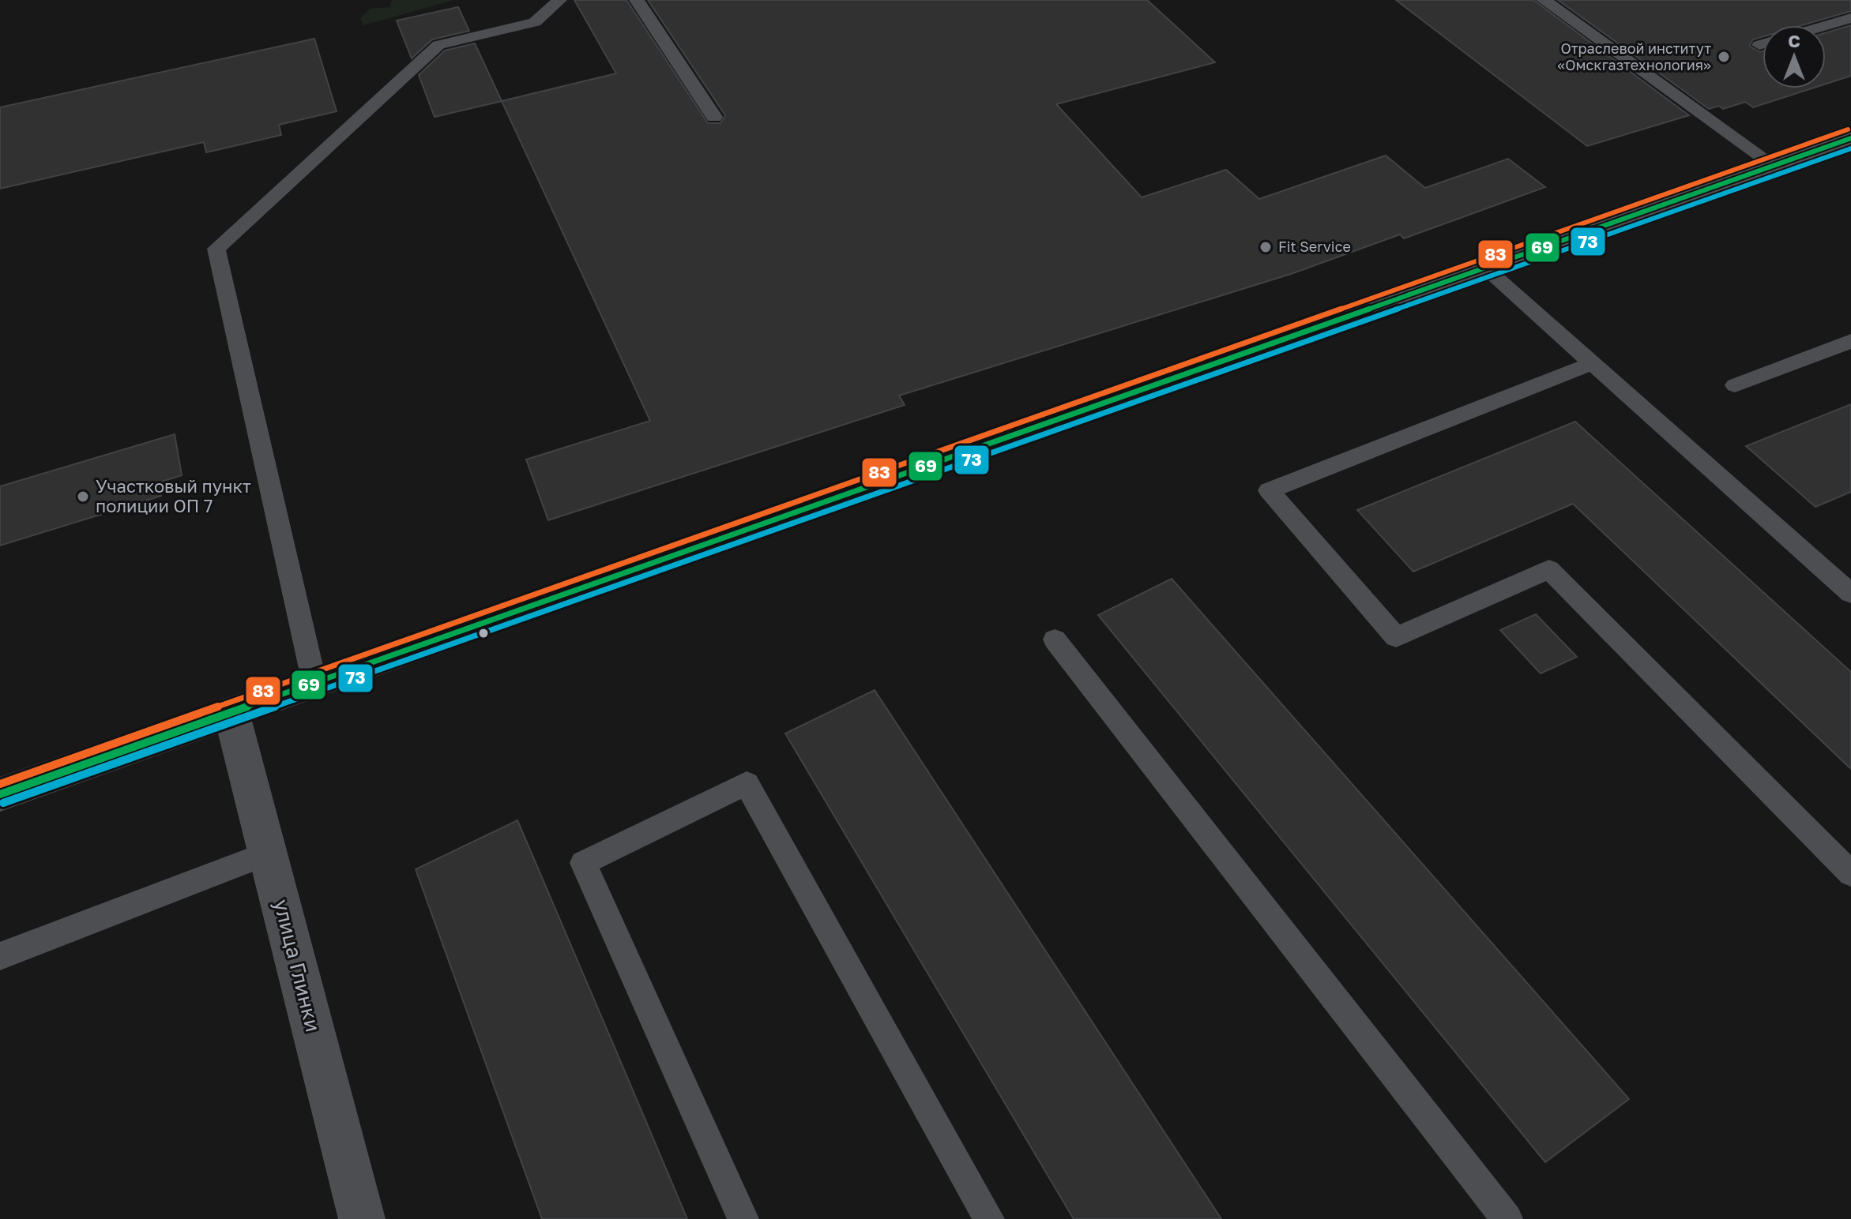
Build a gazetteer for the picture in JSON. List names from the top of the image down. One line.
{"streets":{"street":["улица Глинки"]},"places":["Отраслевой институт «Омскгазтехнология»","Fit Service","Участковый пункт полиции ОП 7"],"lines":["transit line 83","transit line 69","transit line 73"],"north":"top"}
